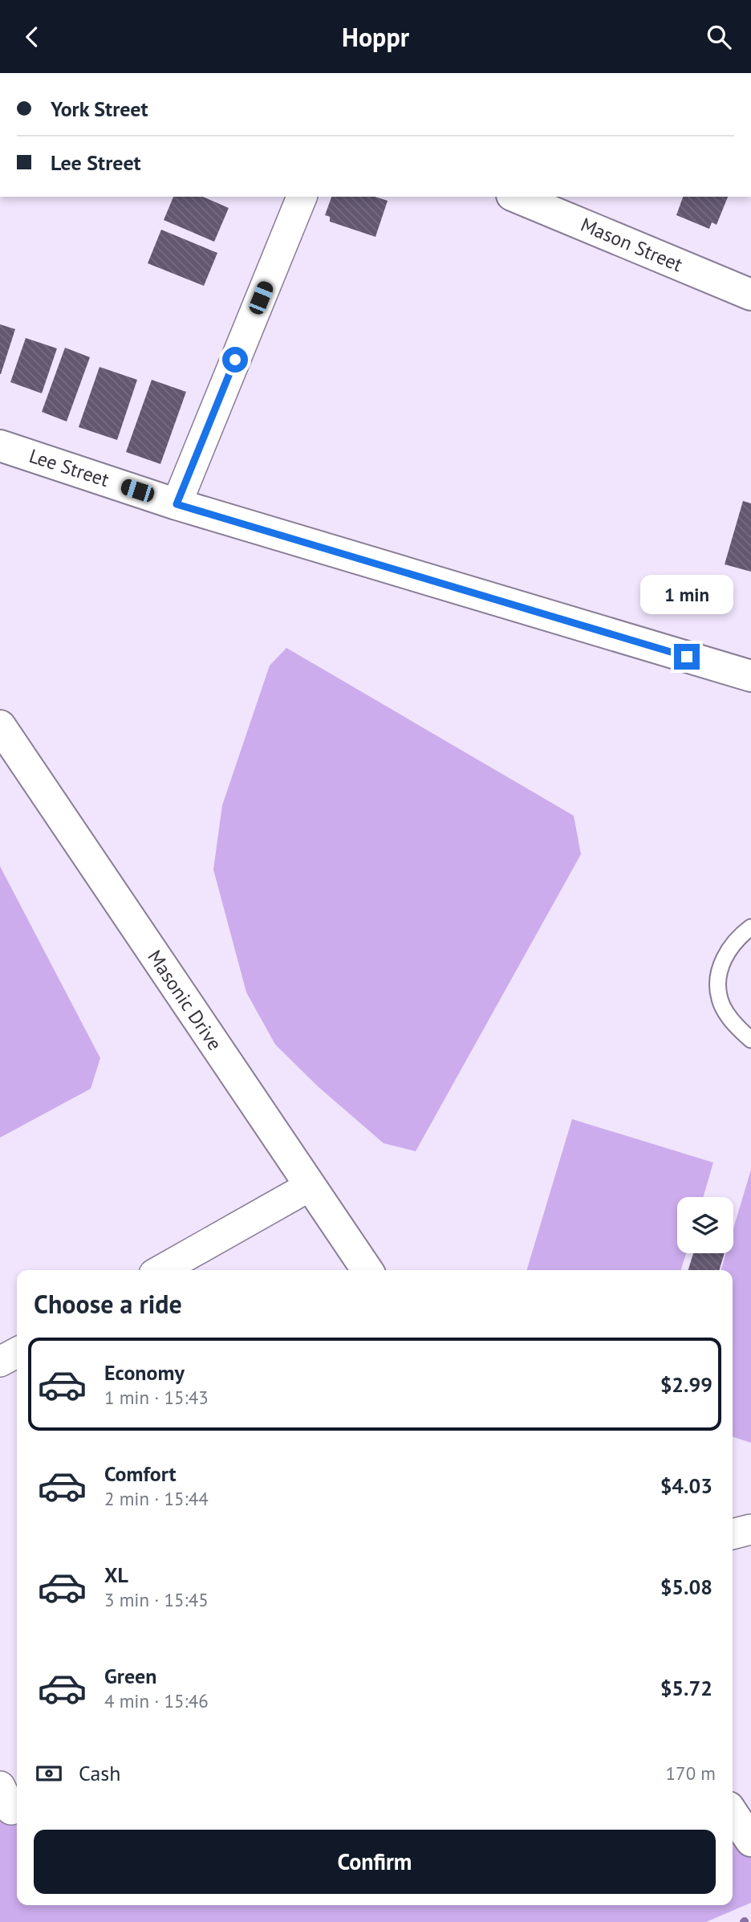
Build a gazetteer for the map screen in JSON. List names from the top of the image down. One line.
{"streets":{"main road":["Mason Street","Lee Street","Masonic Drive"]},"page":{"header":"Hoppr","banner":["York Street","Lee Street"],"bubble":"1 min","heading":"Choose a ride","list":[{"name":"Economy","note":"1 min · 15:43","value":"$2.99"},{"name":"Comfort","note":"2 min · 15:44","value":"$4.03"},{"name":"XL","note":"3 min · 15:45","value":"$5.08"},{"name":"Green","note":"4 min · 15:46","value":"$5.72"}],"pay":["Cash","170 m"],"buttons":"Confirm"}}
